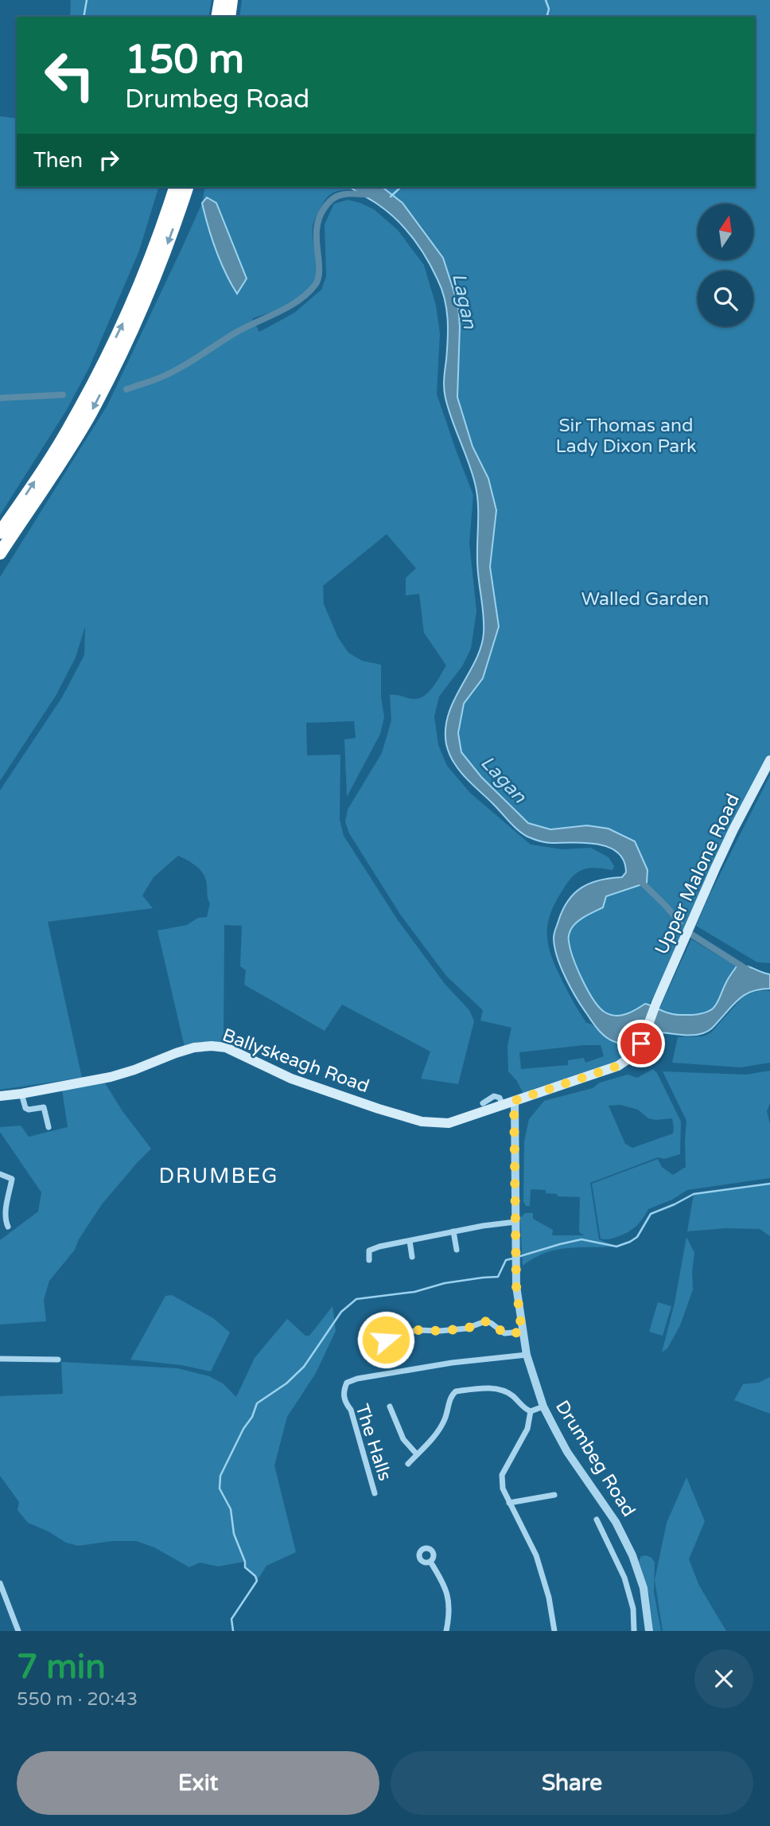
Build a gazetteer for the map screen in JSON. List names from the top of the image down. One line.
{"streets":{"main road":["Upper Malone Road","Ballyskeagh Road"],"street":["The Halls","Drumbeg Road"]},"crossings":[["Upper Malone Road","Ballyskeagh Road"],["Upper Malone Road","Drumbeg Road"],["Ballyskeagh Road","Drumbeg Road"],["The Halls","Drumbeg Road"]],"districts":["DRUMBEG"],"water":["Lagan"],"parks":["Sir Thomas and Lady Dixon Park","Walled Garden"],"north":"top","page":{"turn":["150 m","Drumbeg Road"],"then":"Then","heading":["7 min","550 m · 20:43"],"buttons":["Exit","Share"]}}
